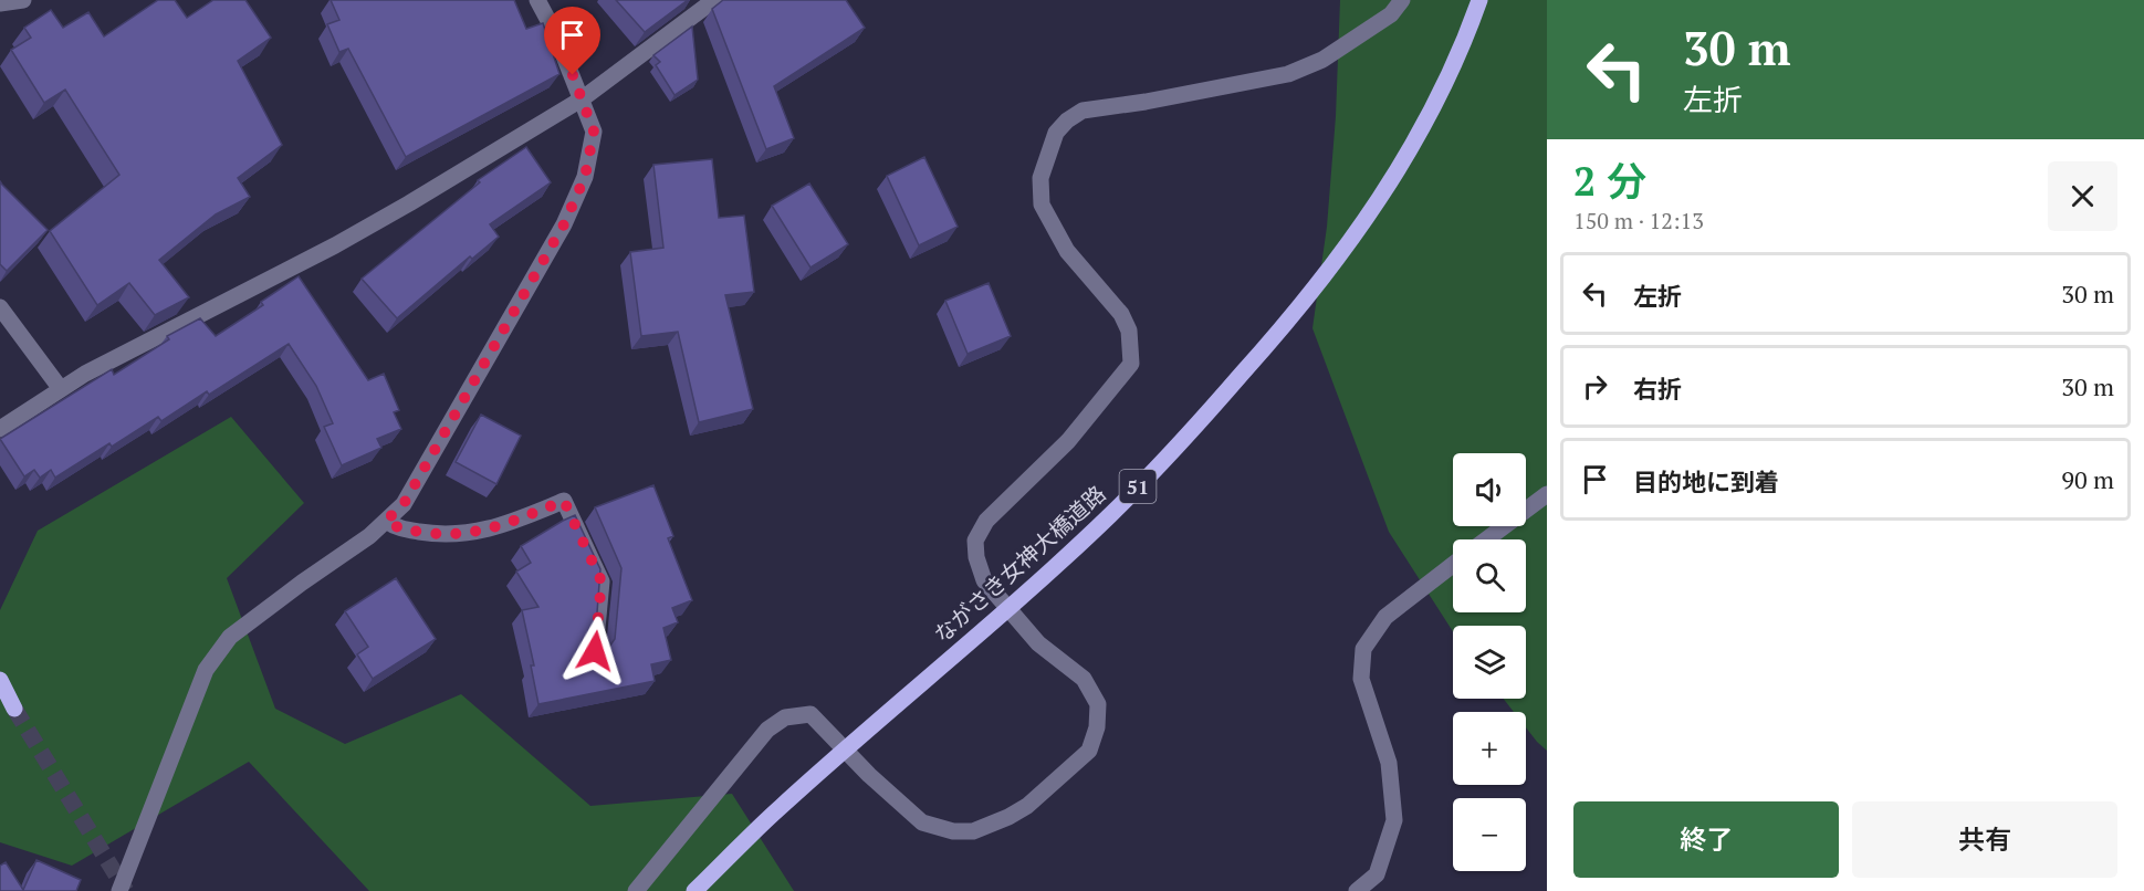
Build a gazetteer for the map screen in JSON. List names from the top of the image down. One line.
{"streets":{"main road":["51","ながさき女神大橋道路"]},"page":{"turn":["30 m","左折"],"heading":["2 分","150 m · 12:13"],"list":[{"name":"左折","value":"30 m"},{"name":"右折","value":"30 m"},{"name":"目的地に到着","value":"90 m"}],"map_buttons":["+","−"],"buttons":["終了","共有"]}}
